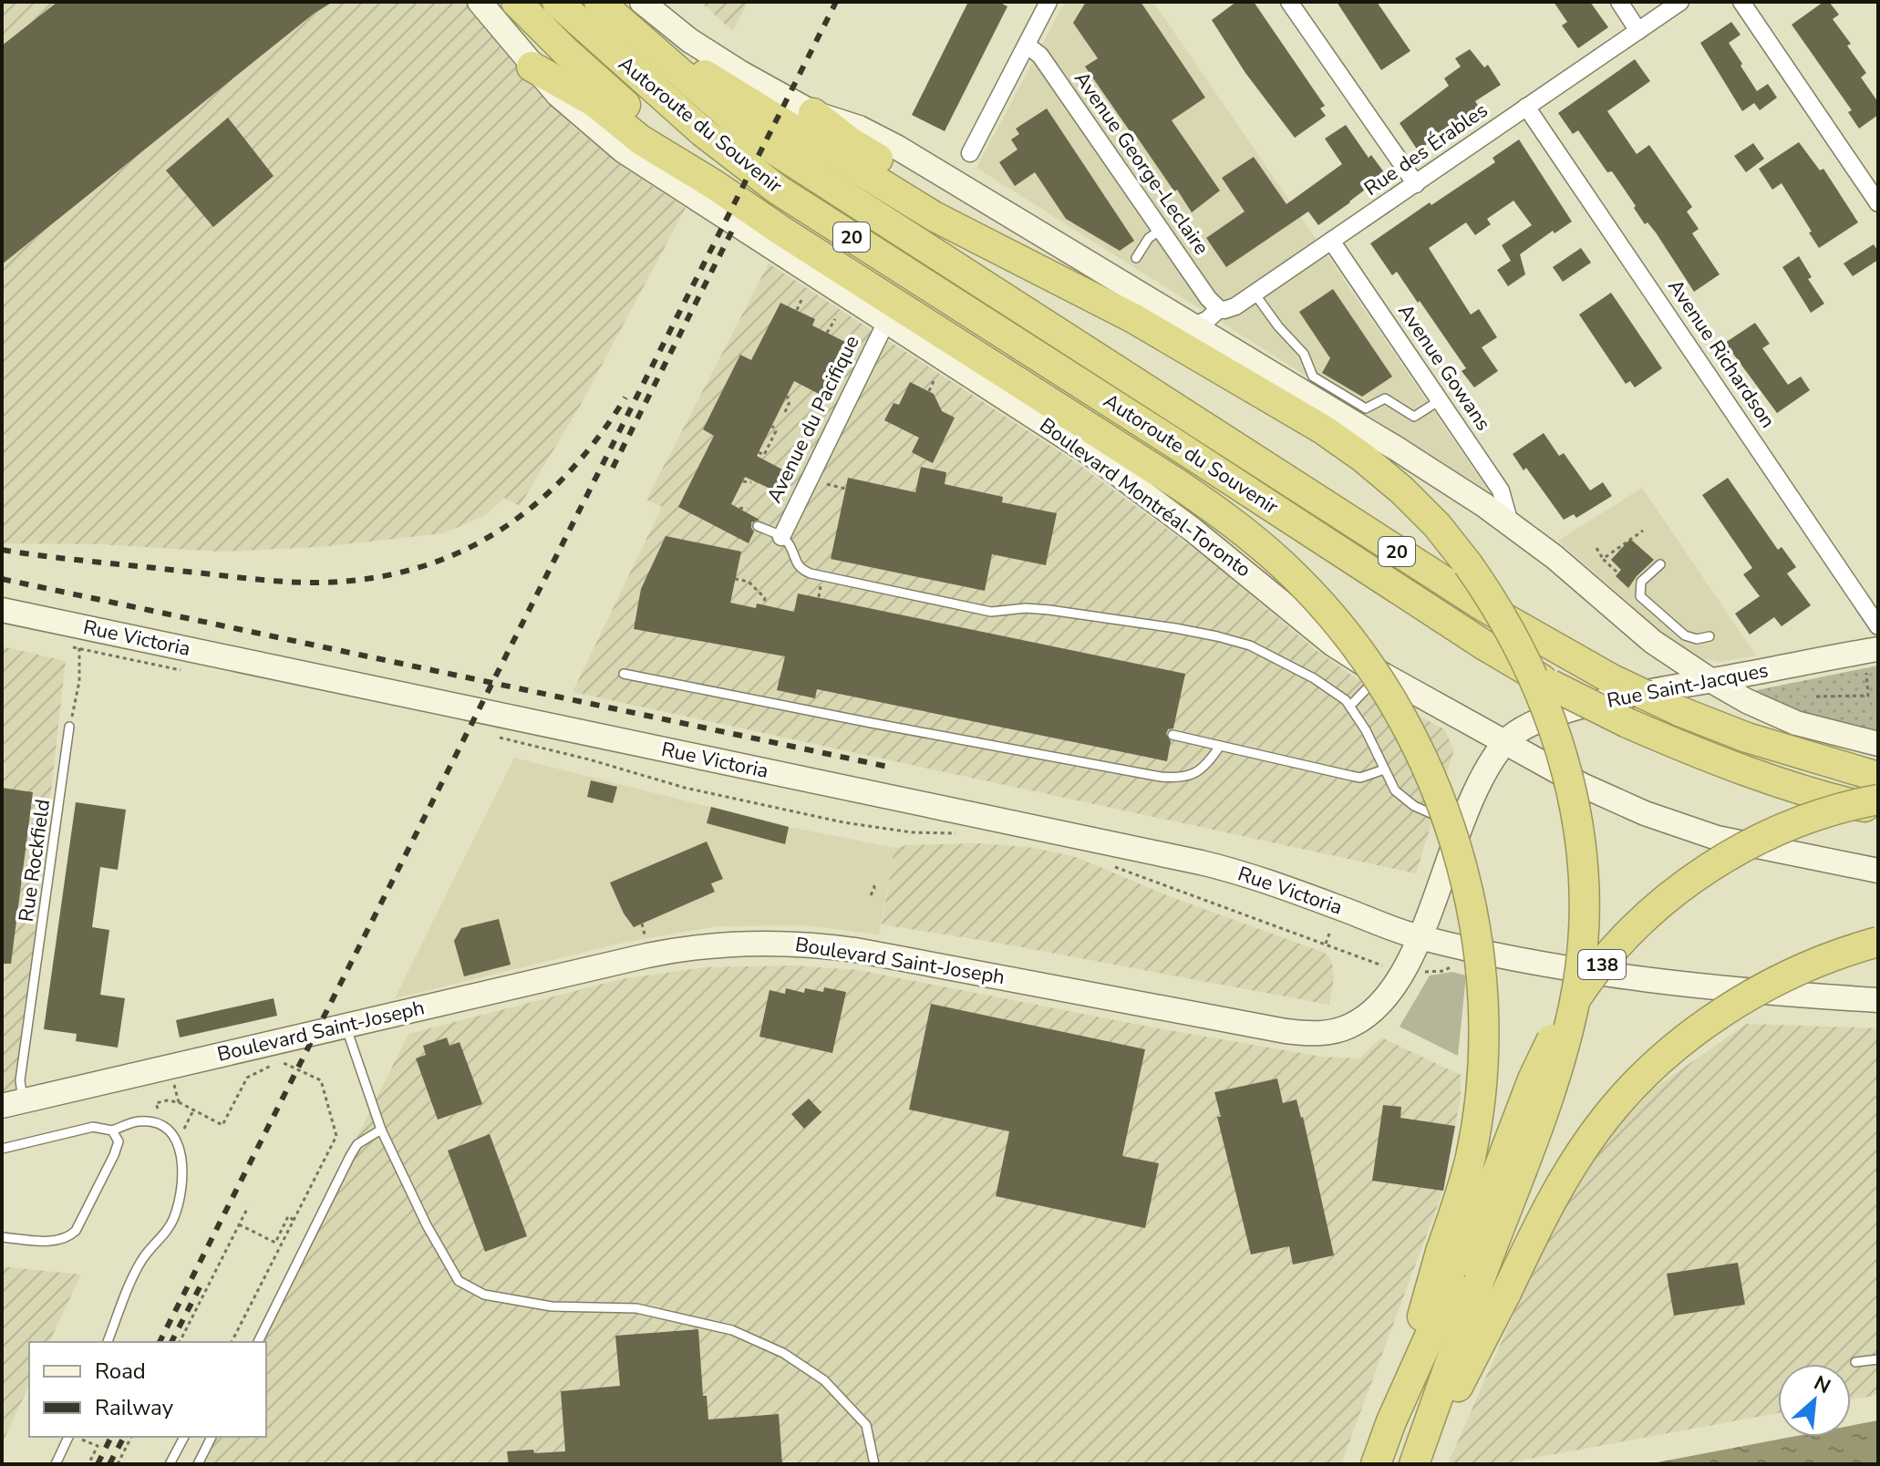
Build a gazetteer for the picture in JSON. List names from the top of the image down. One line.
{"streets":{"highway":["Autoroute du Souvenir","20","138"],"main road":["Boulevard Montréal-Toronto","Rue Victoria","Rue Saint-Jacques","Boulevard Saint-Joseph"],"street":["Rue des Érables","Avenue George-Leclaire","Avenue Richardson","Avenue Gowans","Avenue du Pacifique"],"lane":["Rue Rockfield"]},"crossings":[["Rue des Érables","Avenue George-Leclaire"],["Rue des Érables","Avenue Richardson"],["Rue des Érables","Avenue Gowans"],["Avenue du Pacifique","Boulevard Montréal-Toronto"],["Boulevard Montréal-Toronto","Rue Saint-Jacques"],["Boulevard Montréal-Toronto","Boulevard Saint-Joseph"],["Rue Victoria","Boulevard Saint-Joseph"],["Rue Saint-Jacques","Boulevard Saint-Joseph"],["Rue Rockfield","Boulevard Saint-Joseph"]],"legend":["Road","Railway"],"north":"top right"}
